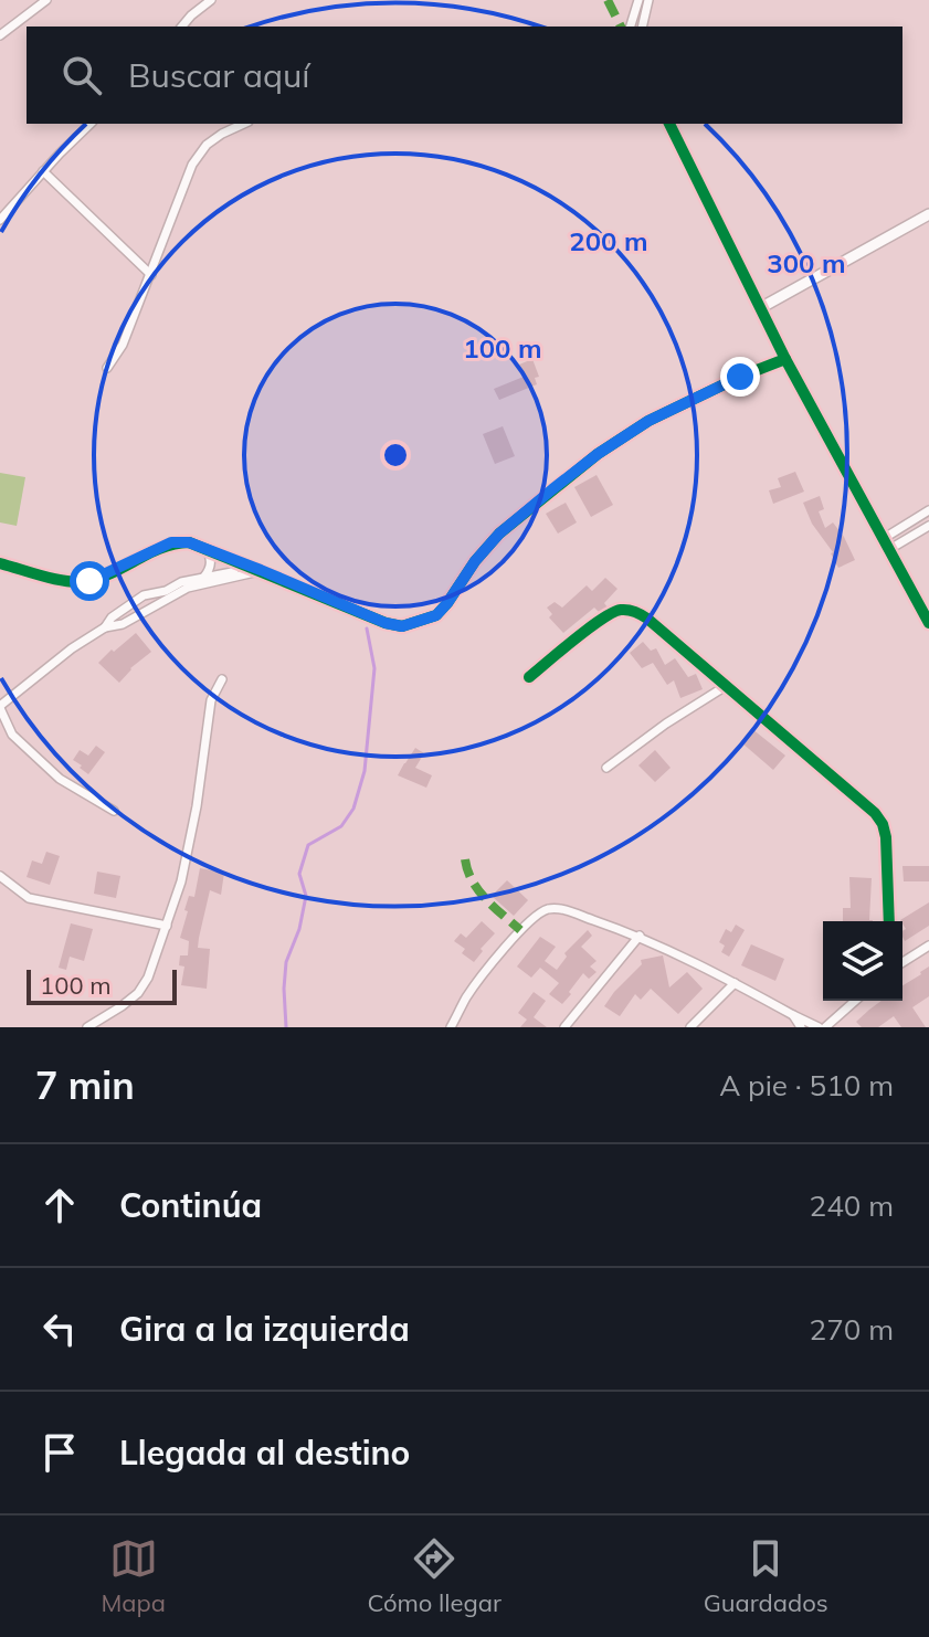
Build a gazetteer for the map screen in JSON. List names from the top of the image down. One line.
{"scale_bar":"100 m","page":{"search":"Buscar aquí","scale":"100 m","heading":["7 min","A pie · 510 m"],"list":[["Continúa","240 m"],["Gira a la izquierda","270 m"],"Llegada al destino"],"nav":["Mapa","Cómo llegar","Guardados"]},"rings":["200 m","300 m","100 m"]}
